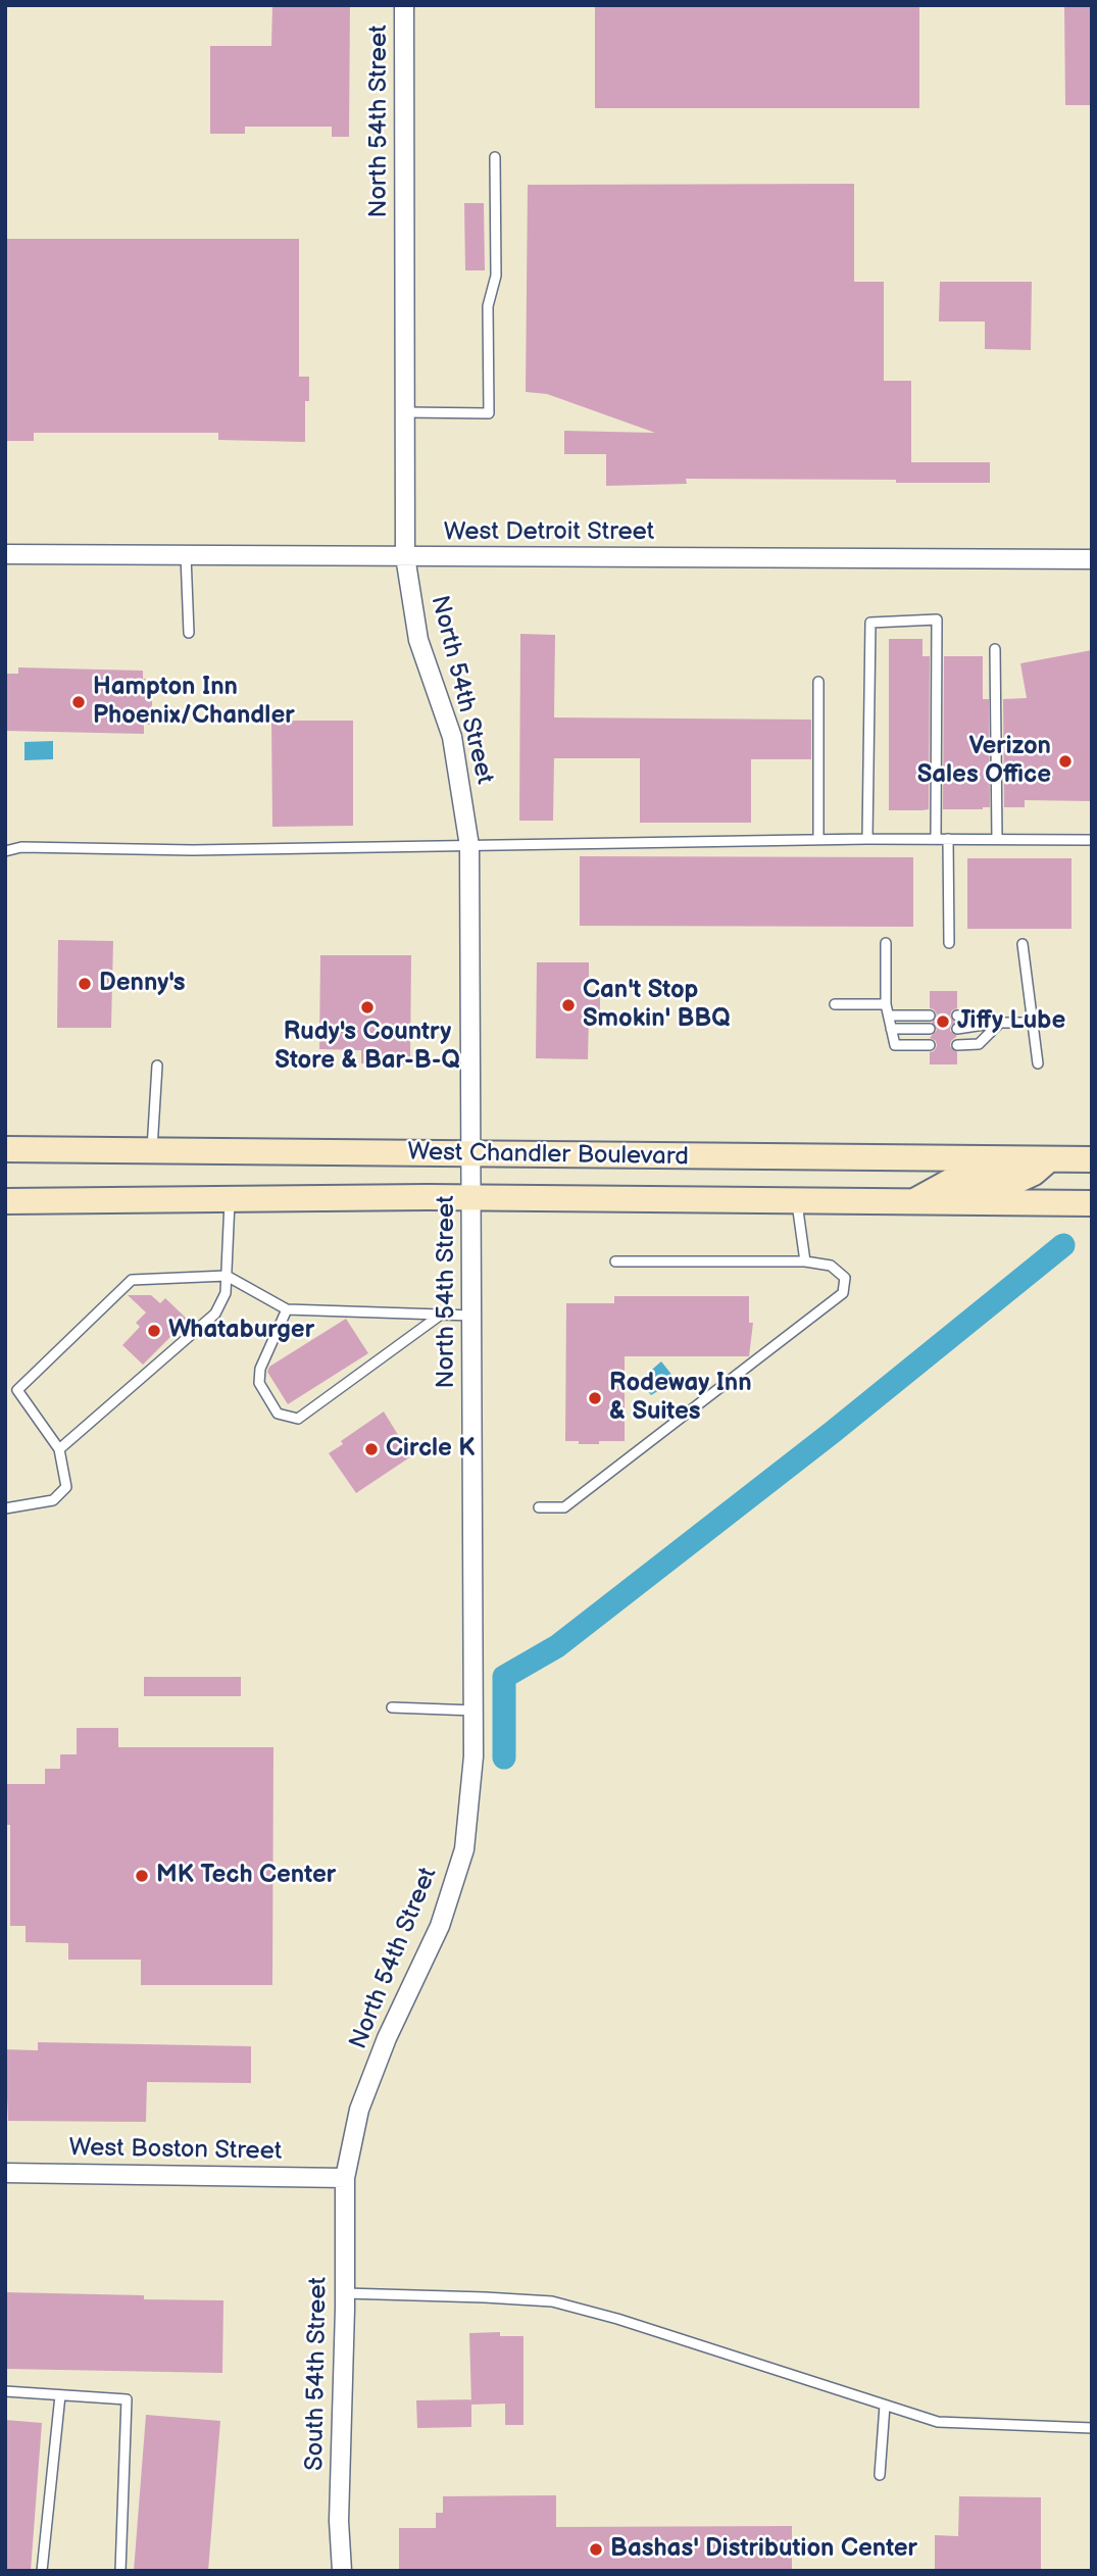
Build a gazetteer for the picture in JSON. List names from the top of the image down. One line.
{"streets":{"main road":["West Chandler Boulevard"],"street":["North 54th Street","West Detroit Street","West Boston Street","South 54th Street"]},"crossings":[["North 54th Street","West Detroit Street"],["North 54th Street","West Chandler Boulevard"],["North 54th Street","West Boston Street"],["North 54th Street","South 54th Street"],["West Boston Street","South 54th Street"]],"places":["Hampton Inn Phoenix/Chandler","Verizon Sales Office","Denny's","Can't Stop Smokin' BBQ","Rudy's Country Store & Bar-B-Q","Jiffy Lube","Whataburger","Rodeway Inn & Suites","Circle K","MK Tech Center","Bashas' Distribution Center"]}
